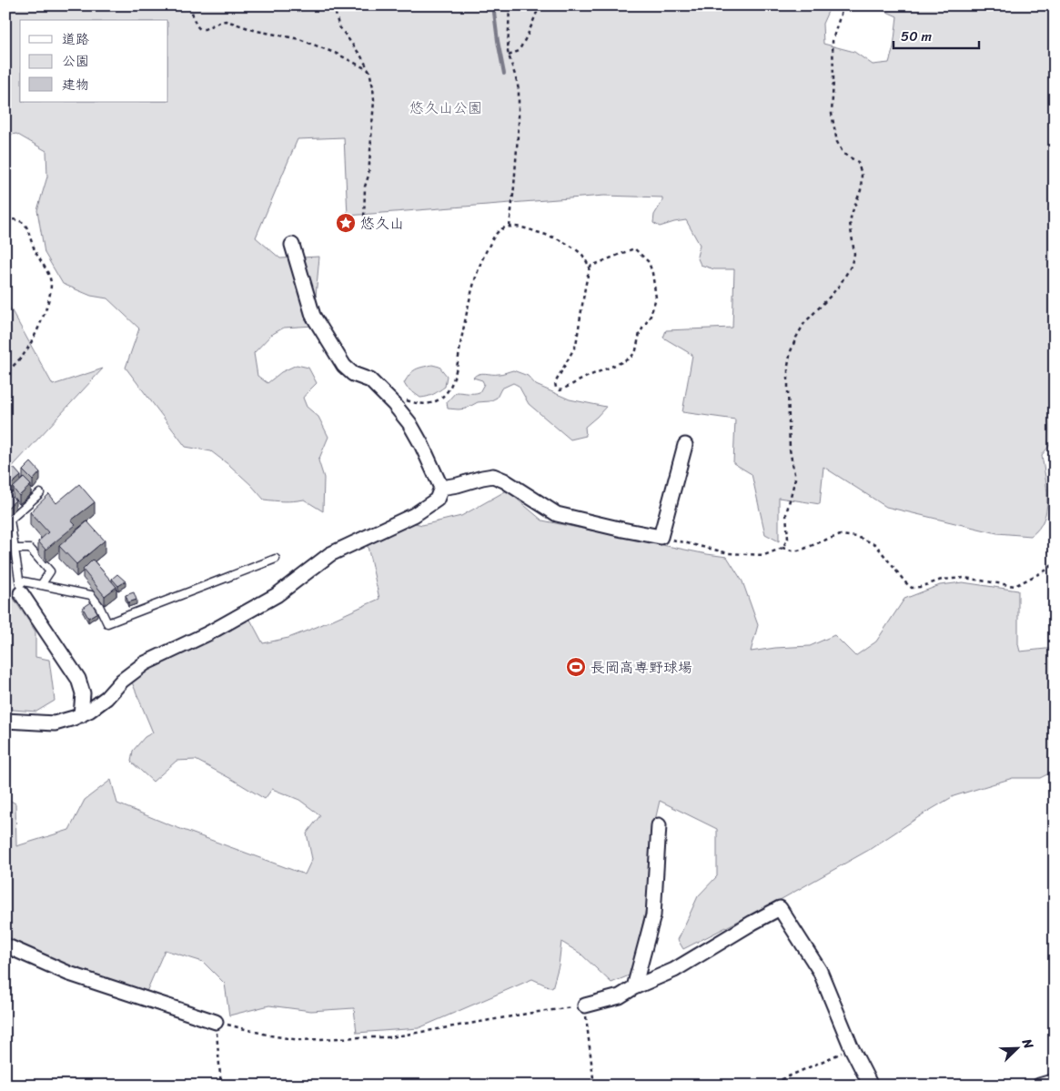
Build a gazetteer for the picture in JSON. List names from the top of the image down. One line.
{"parks":["悠久山公園"],"places":{"place":["悠久山"],"sports":["長岡高専野球場"]},"legend":["道路","公園","建物"],"scale_bar":"50 m","north":"top right"}
